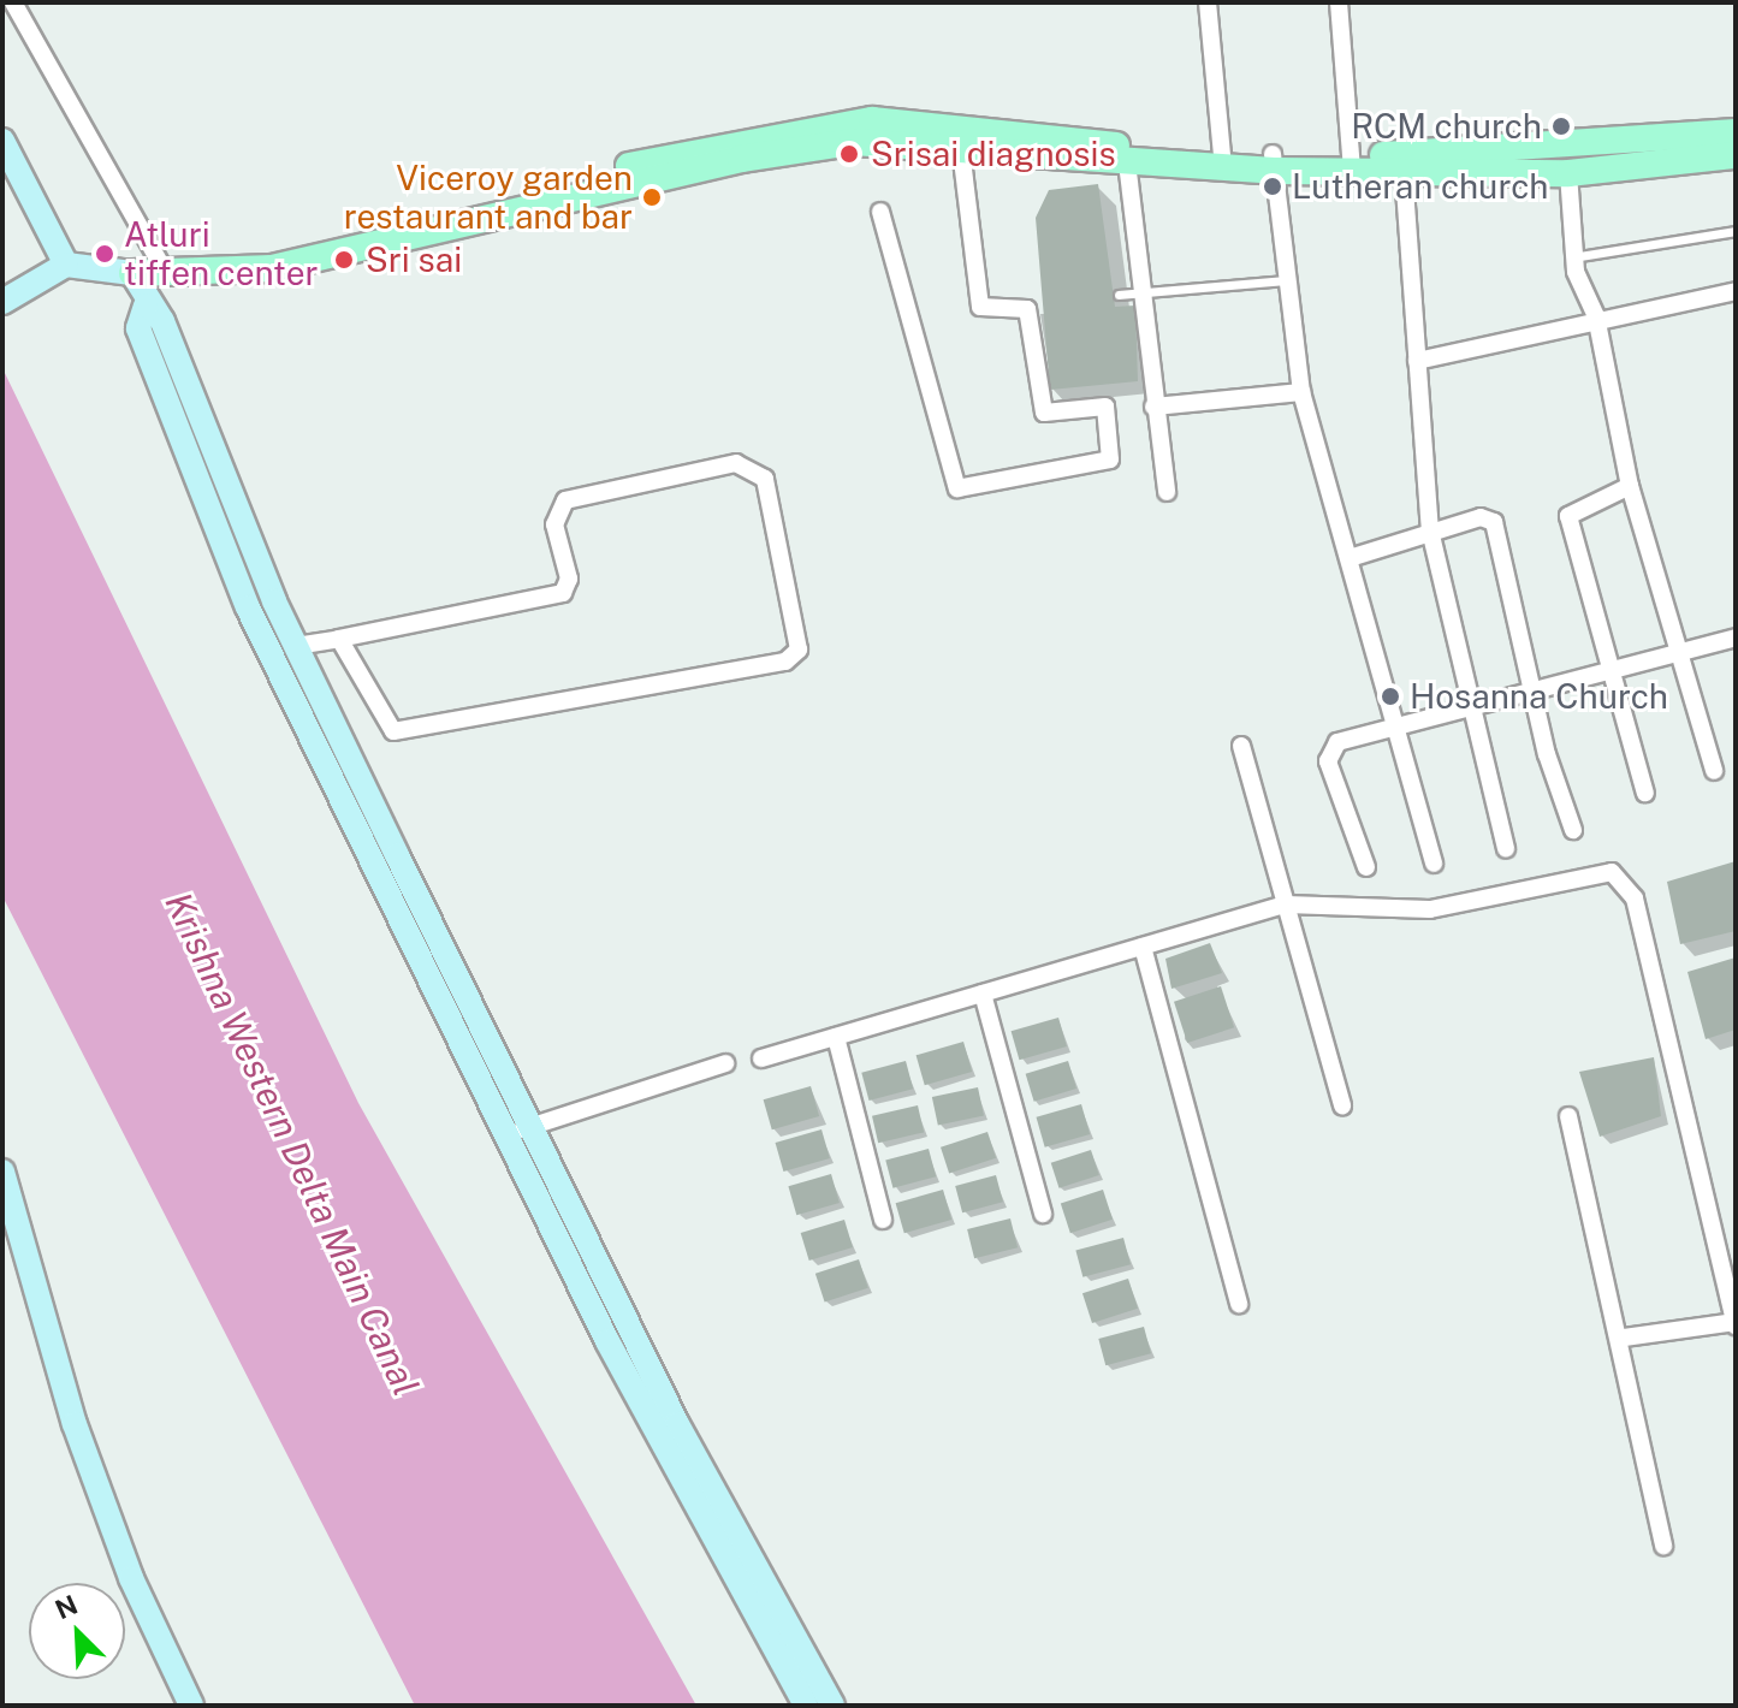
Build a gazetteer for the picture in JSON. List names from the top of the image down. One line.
{"water":["Krishna Western Delta Main Canal"],"places":["RCM church","Srisai diagnosis","Lutheran church","Viceroy garden restaurant and bar","Atluri tiffen center","Sri sai","Hosanna Church"],"north":"top left"}
